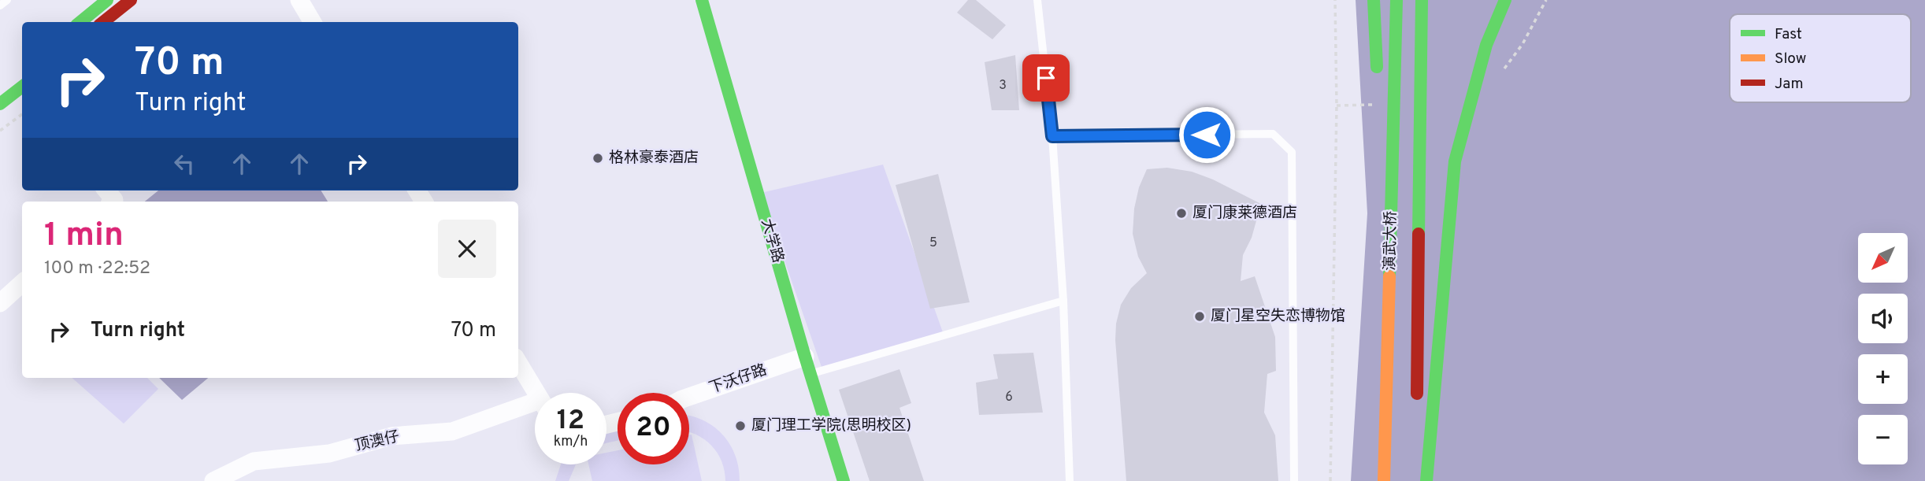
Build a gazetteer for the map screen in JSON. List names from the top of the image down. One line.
{"streets":{"main road":["大学路","演武大桥"],"street":["下沃仔路","顶澳仔"]},"crossings":[["大学路","下沃仔路"]],"places":["格林豪泰酒店","厦门康莱德酒店","厦门星空失恋博物馆","厦门理工学院(思明校区)"],"house_numbers":["3","5","6"],"legend":["Fast","Slow","Jam"],"north":"bottom left","page":{"turn":["70 m","Turn right"],"heading":["1 min","100 m · 22:52"],"map_buttons":["+","−"],"list":[{"name":"Turn right","value":"70 m"}],"speed":"12 km/h","limit":"20"}}
